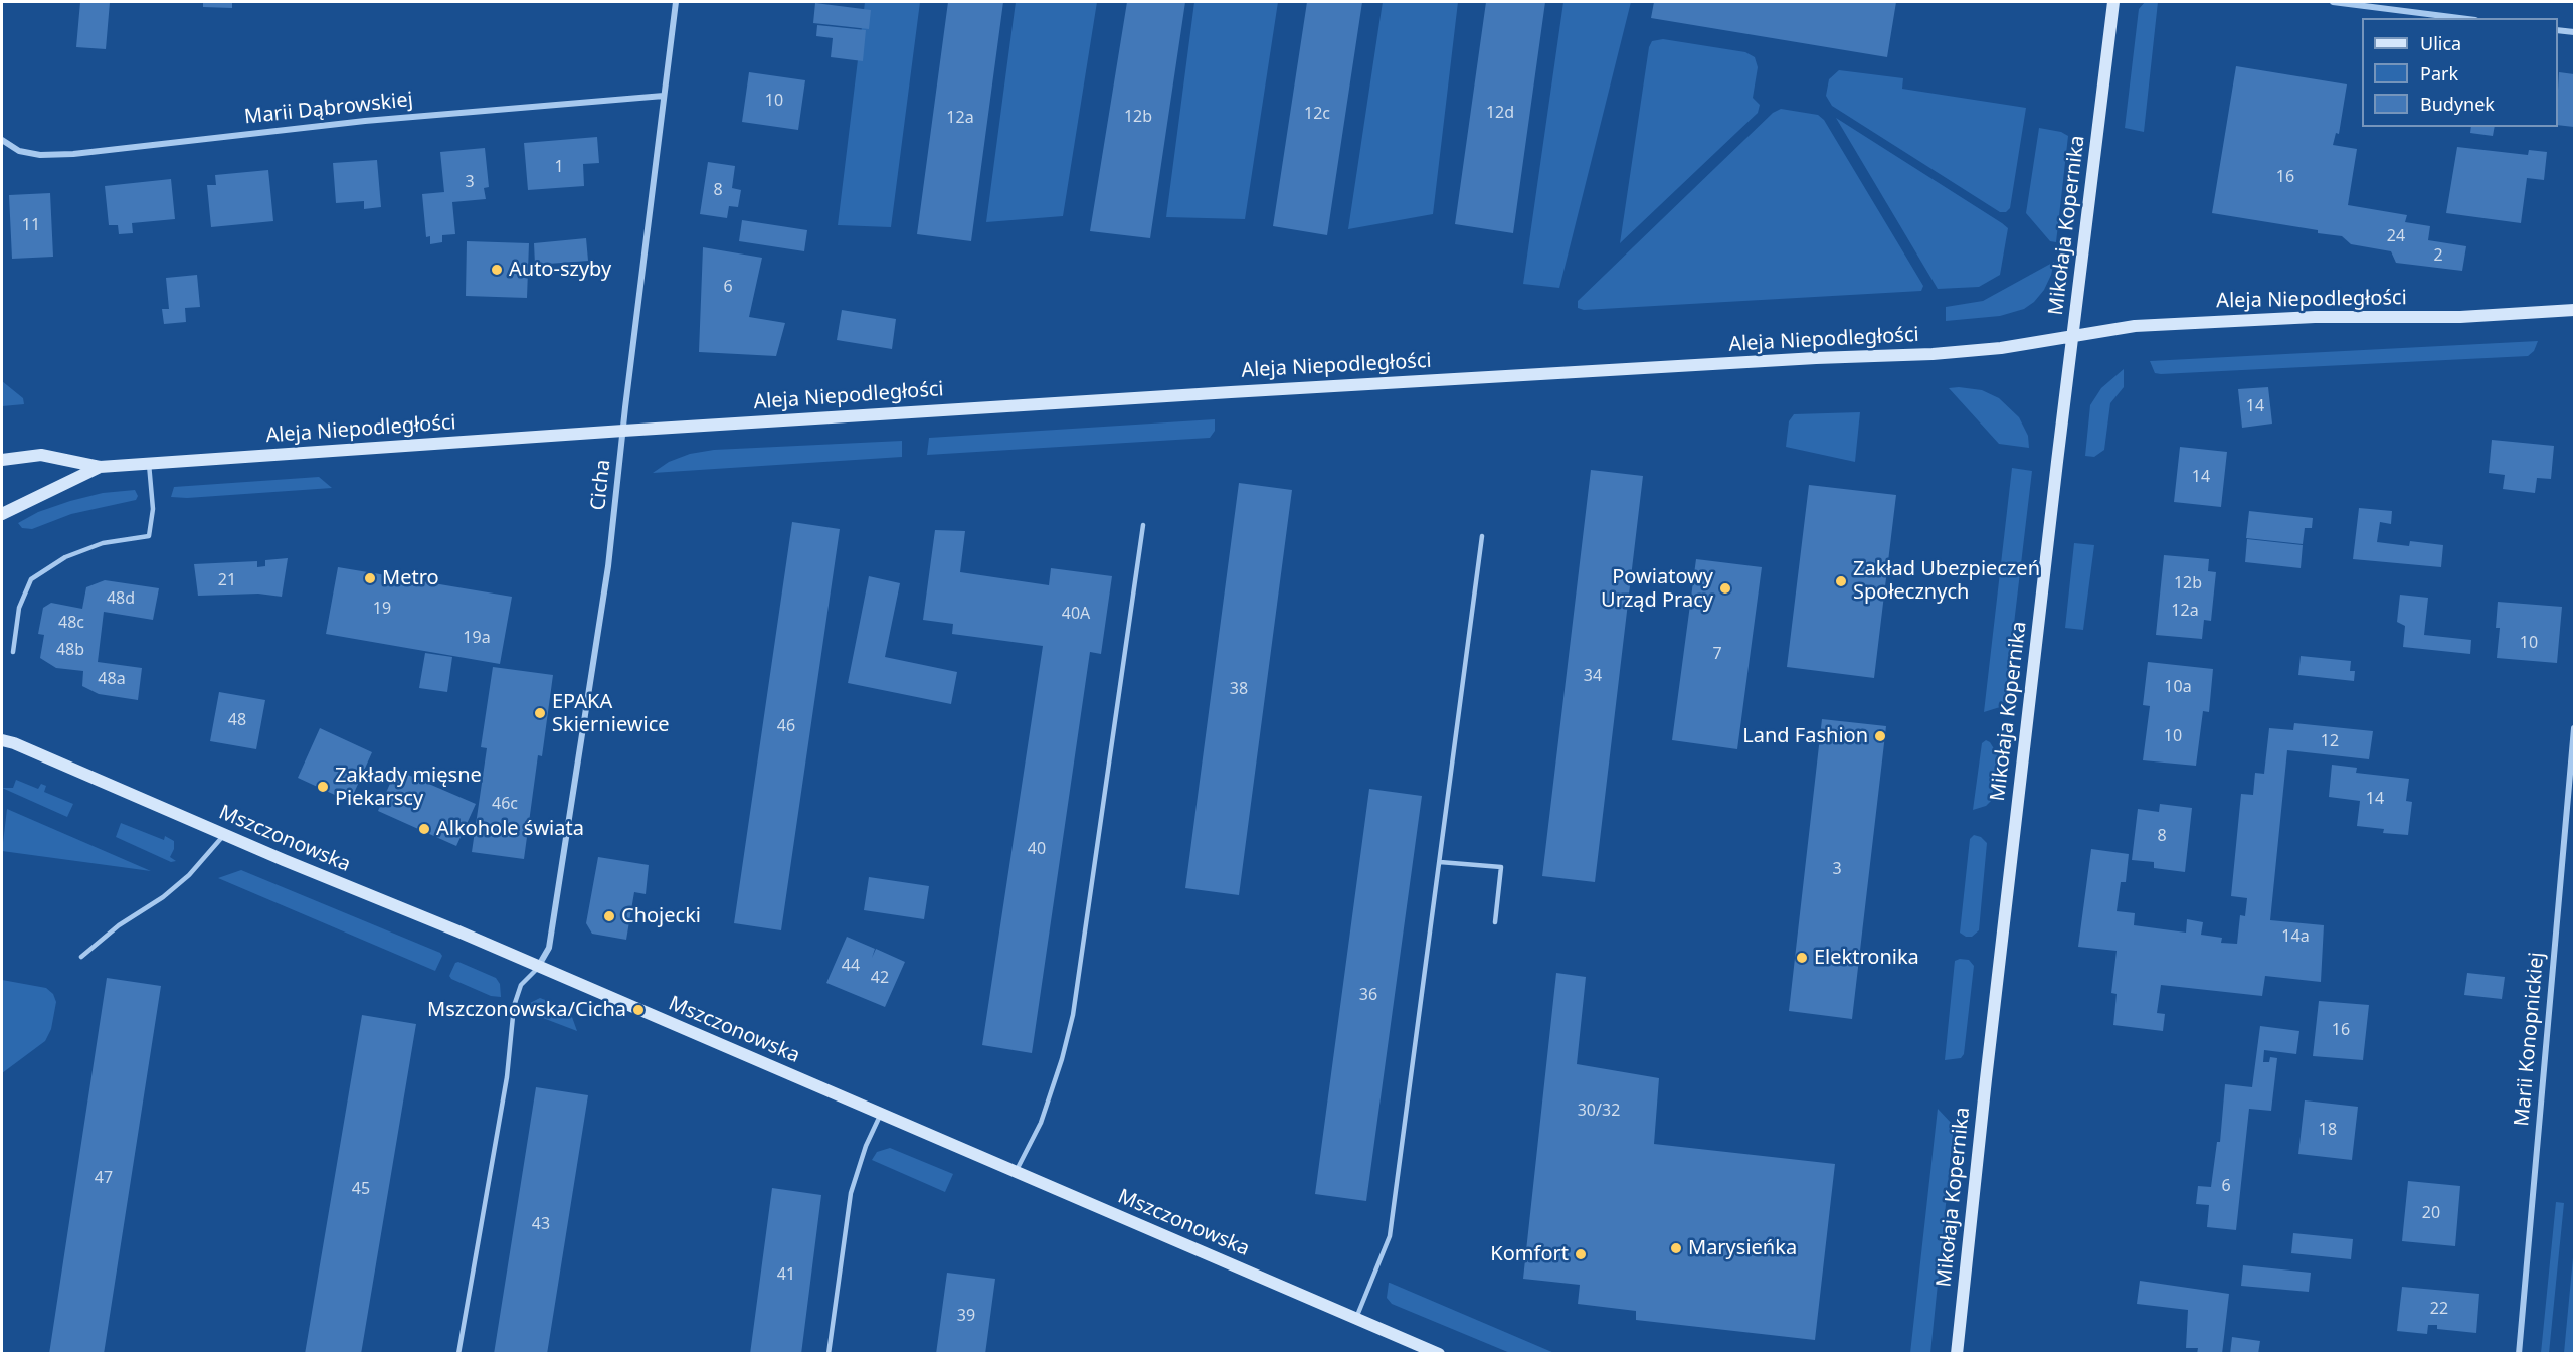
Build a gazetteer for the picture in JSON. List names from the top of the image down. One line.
{"streets":{"street":["Marii Dąbrowskiej","Mikołaja Kopernika","Aleja Niepodległości","Cicha","Mszczonowska","Marii Konopnickiej"]},"crossings":[["Marii Dąbrowskiej","Cicha"],["Mikołaja Kopernika","Aleja Niepodległości"],["Aleja Niepodległości","Cicha"],["Cicha","Mszczonowska"]],"places":["Auto-szyby","Metro","Zakład Ubezpieczeń Społecznych","Powiatowy Urząd Pracy","EPAKA Skierniewice","Land Fashion","Zakłady mięsne Piekarscy","Alkohole świata","Chojecki","Elektronika","Mszczonowska/Cicha","Marysieńka","Komfort"],"house_numbers":["10","12d","12c","12b","12a","1","16","3","8","11","24","2","6","14","14","21","12b","48d","19","12a","40A","48c","19a","10","48b","7","34","48a","10a","38","48","46","10","12","14","46c","8","40","3","14a","44","42","36","16","30/32","18","47","6","45","20","43","41","22","39"],"legend":["Ulica","Park","Budynek"]}
